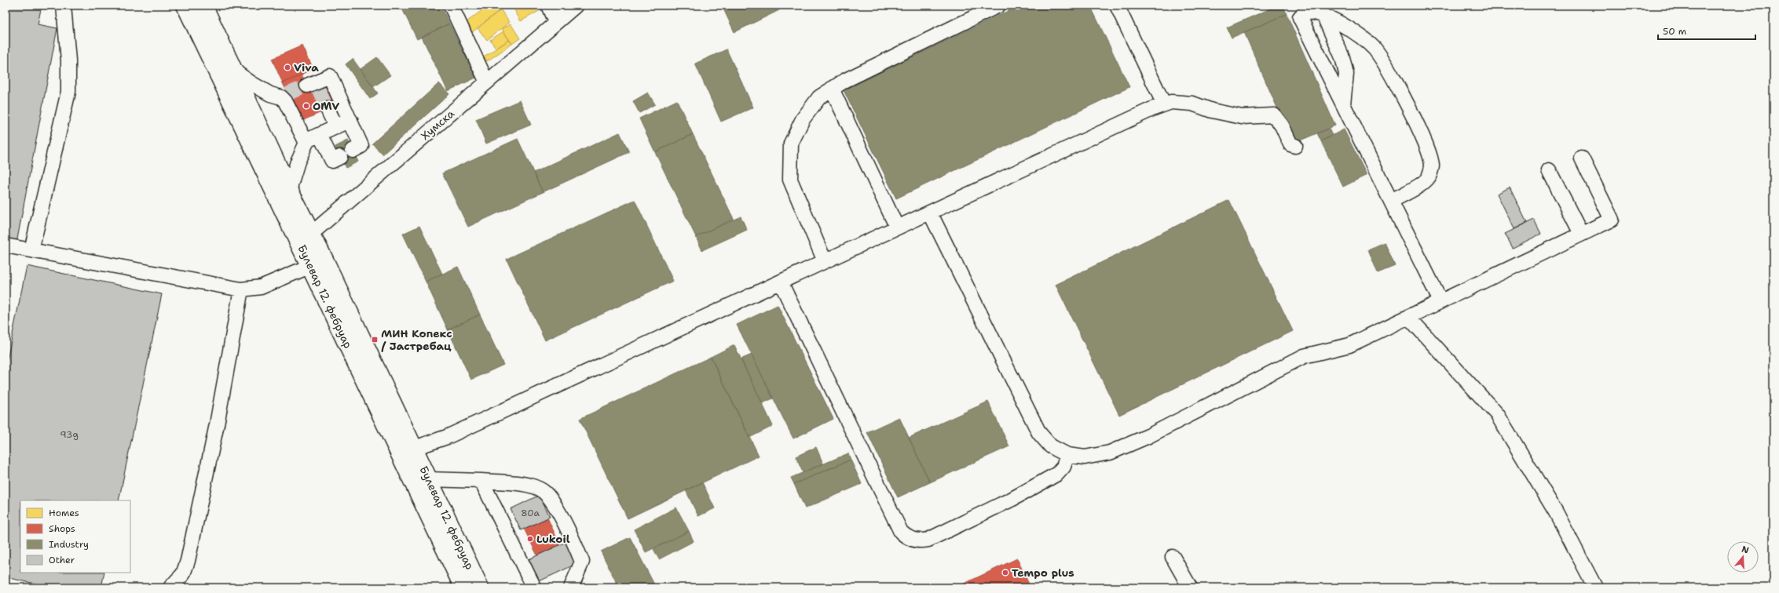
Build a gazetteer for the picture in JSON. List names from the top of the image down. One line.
{"streets":{"main road":["Булевар 12. фебруар"],"street":["Хумска"]},"crossings":[["Хумска","Булевар 12. фебруар"]],"places":{"other":["Viva","OMV","Lukoil","Tempo plus"],"transit":["МИН Копекс / Јастребац"]},"house_numbers":["93g","80a"],"legend":["Homes","Shops","Industry","Other"],"scale_bar":"50 m","north":"top"}
